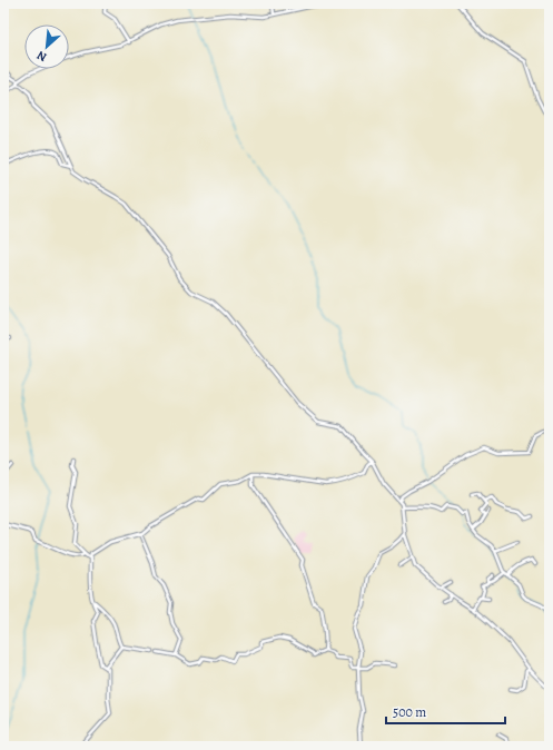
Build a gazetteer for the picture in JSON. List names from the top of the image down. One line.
{"scale_bar":"500 m","north":"bottom left"}
